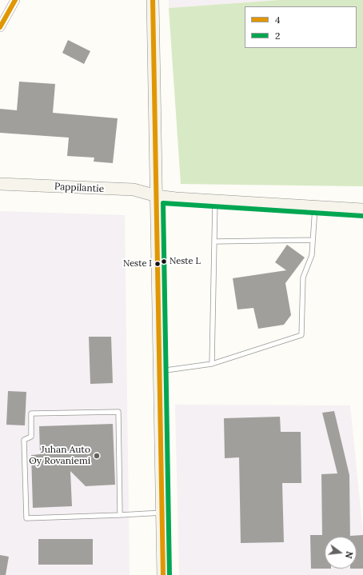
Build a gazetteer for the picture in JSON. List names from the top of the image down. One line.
{"streets":{"street":["Pappilantie"]},"places":["Neste L","Neste I","Juhan Auto Oy Rovaniemi"],"lines":["transit line 4","transit line 2"],"legend":["4","2"],"north":"right"}
